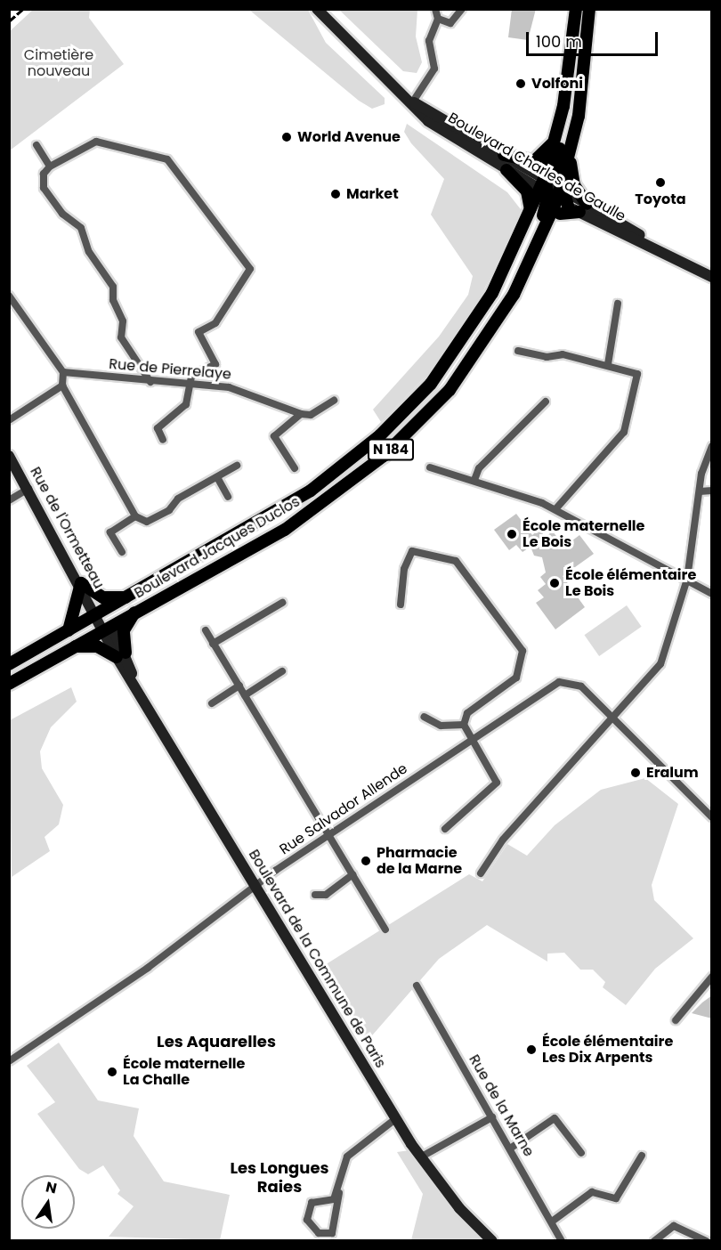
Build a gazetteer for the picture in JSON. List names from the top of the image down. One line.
{"streets":{"main road":["N 184","Boulevard Jacques Duclos"],"street":["Boulevard Charles de Gaulle","Rue de Pierrelaye","Rue de l'Ormetteau","Rue Salvador Allende","Boulevard de la Commune de Paris","Rue de la Marne"]},"crossings":[["Boulevard Charles de Gaulle","N 184"],["Boulevard Charles de Gaulle","Boulevard Jacques Duclos"],["N 184","Rue de l'Ormetteau"],["N 184","Boulevard Jacques Duclos"],["N 184","Boulevard de la Commune de Paris"],["Rue de l'Ormetteau","Boulevard Jacques Duclos"],["Rue de l'Ormetteau","Boulevard de la Commune de Paris"],["Boulevard Jacques Duclos","Boulevard de la Commune de Paris"],["Rue Salvador Allende","Boulevard de la Commune de Paris"]],"districts":["Les Aquarelles","Les Longues Raies"],"parks":["Cimetière nouveau"],"places":["Volfoni","World Avenue","Toyota","Market","École maternelle Le Bois","École élémentaire Le Bois","Eralum","Pharmacie de la Marne","École élémentaire Les Dix Arpents","École maternelle La Challe"],"scale_bar":"100 m","north":"top"}
